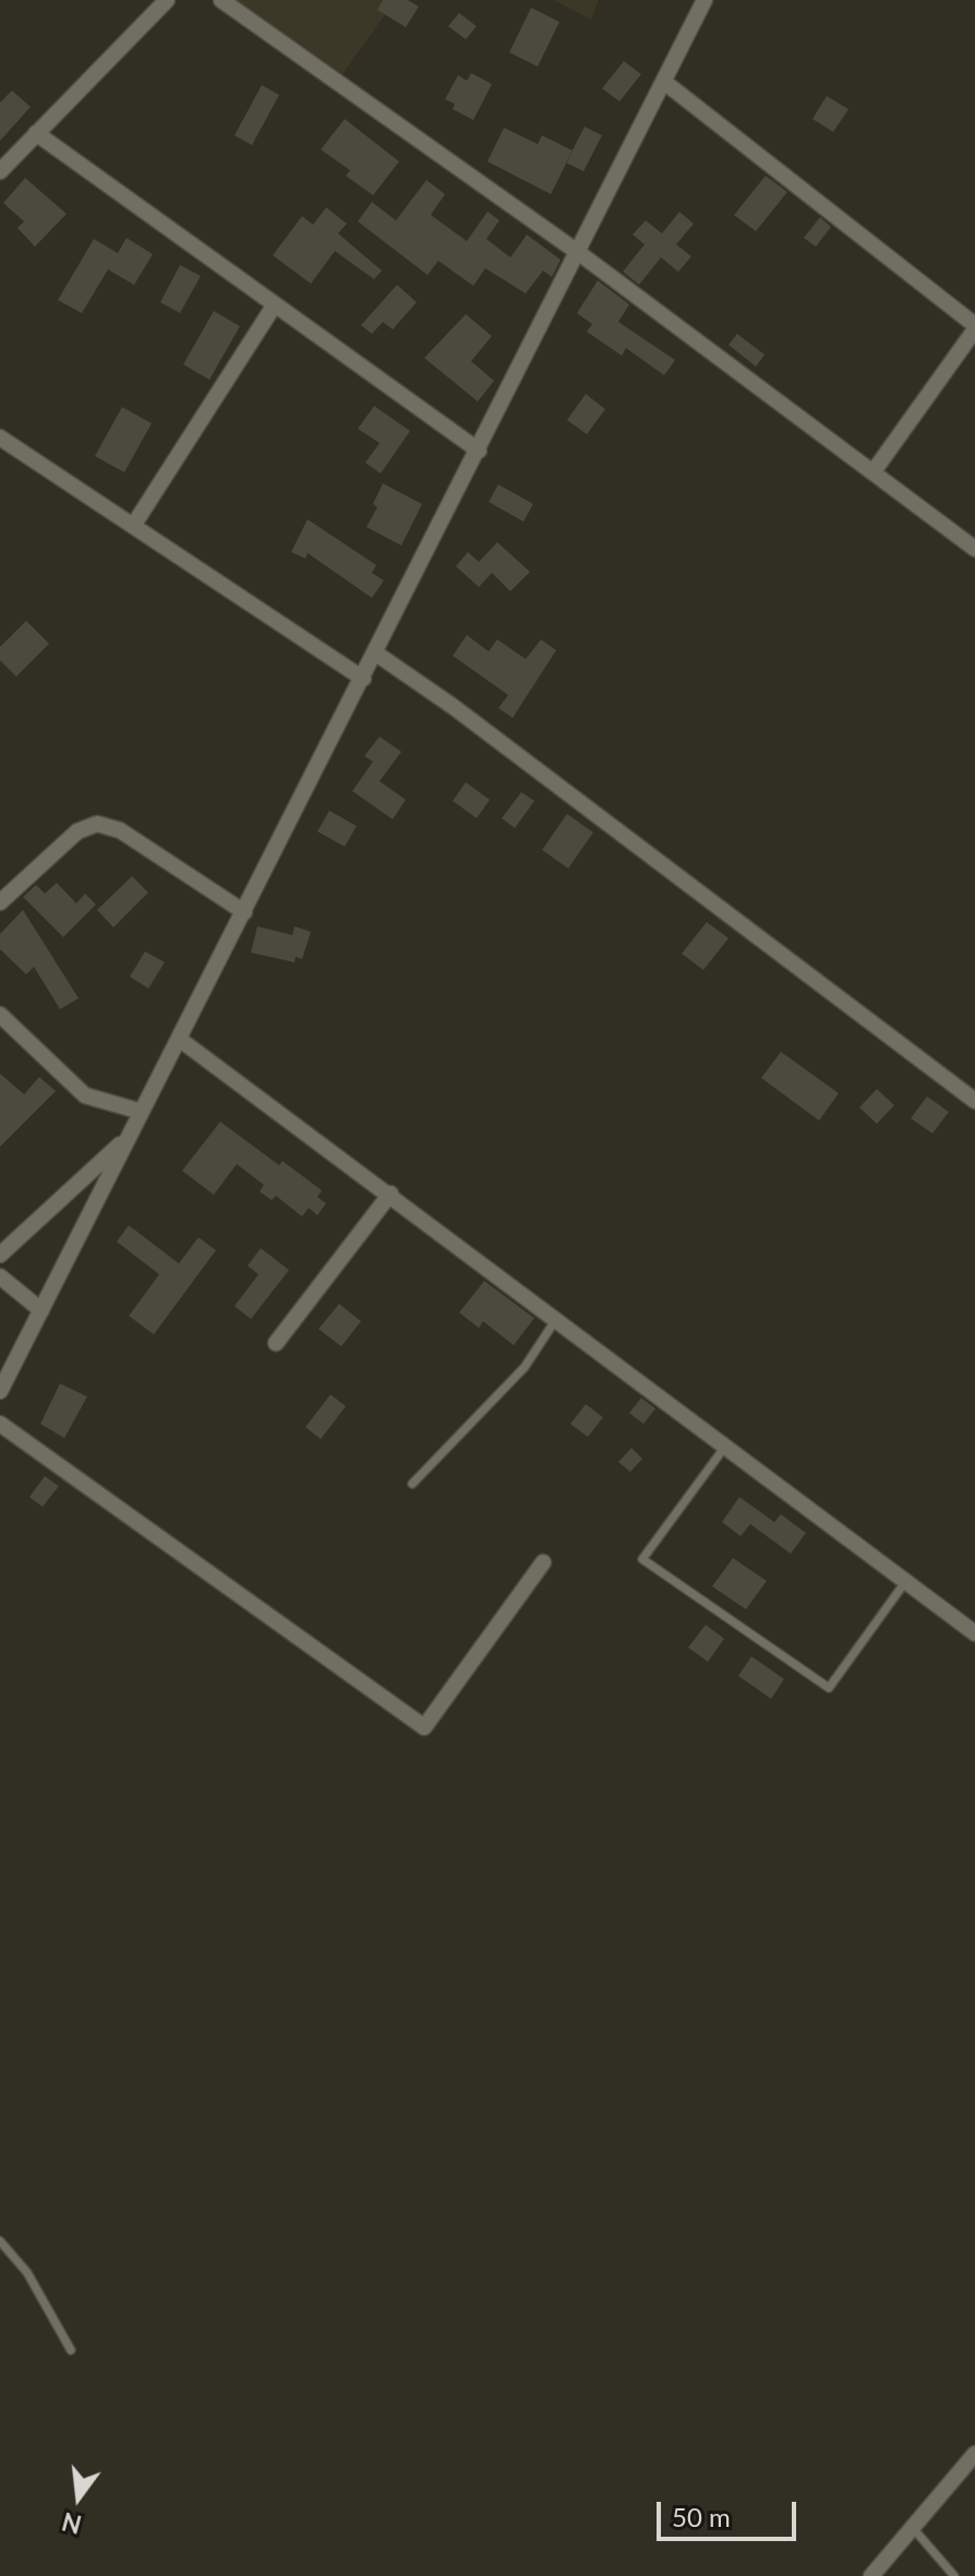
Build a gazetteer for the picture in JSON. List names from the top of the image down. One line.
{"scale_bar":"50 m","north":"bottom"}
